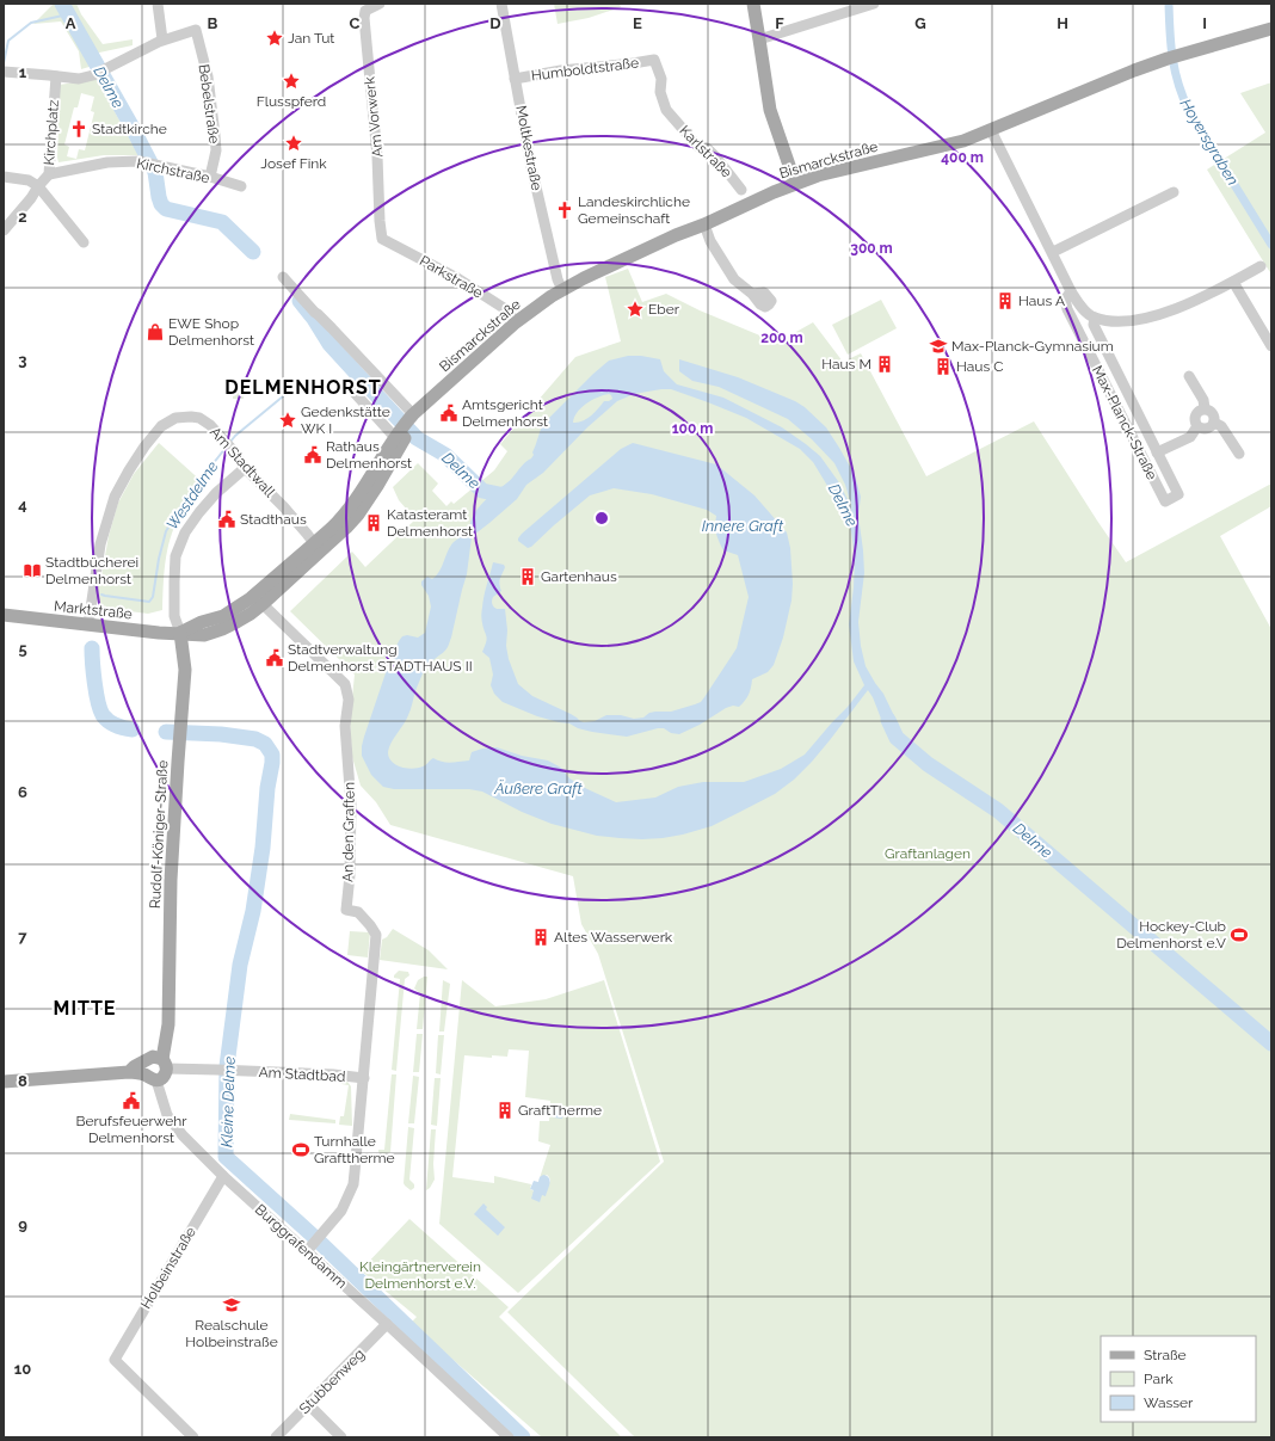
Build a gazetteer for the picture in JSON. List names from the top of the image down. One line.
{"streets":{"main road":["Bismarckstraße","Marktstraße","Rudolf-Königer-Straße"],"street":["Humboldtstraße","Bebelstraße","Am Vorwerk","Kirchplatz","Moltkestraße","Karlstraße","Kirchstraße","Parkstraße","Max-Planck-Straße","Am Stadtwall","An den Graften","Am Stadtbad","Burggrafendamm","Holbeinstraße","Stubbenweg"]},"crossings":[["Humboldtstraße","Moltkestraße"],["Humboldtstraße","Karlstraße"],["Bebelstraße","Kirchstraße"],["Am Vorwerk","Parkstraße"],["Kirchplatz","Kirchstraße"],["Moltkestraße","Bismarckstraße"],["Bismarckstraße","Parkstraße"],["Bismarckstraße","Am Stadtwall"],["Bismarckstraße","Marktstraße"],["Am Stadtwall","Marktstraße"],["Marktstraße","An den Graften"],["Marktstraße","Rudolf-Königer-Straße"],["An den Graften","Am Stadtbad"],["Rudolf-Königer-Straße","Am Stadtbad"],["Rudolf-Königer-Straße","Burggrafendamm"],["Am Stadtbad","Burggrafendamm"],["Burggrafendamm","Holbeinstraße"],["Burggrafendamm","Stubbenweg"]],"districts":["DELMENHORST","MITTE"],"water":["Delme","Hoyersgraben","Westdelme","Innere Graft","Äußere Graft","Kleine Delme"],"parks":["Graftanlagen","Kleingärtnerverein Delmenhorst e.V."],"places":{"place":["Jan Tut","Flusspferd","Josef Fink","Eber","Gedenkstätte WK I"],"church":["Stadtkirche","Landeskirchliche Gemeinschaft"],"building":["Haus A","Haus M","Haus C","Katasteramt Delmenhorst","Gartenhaus","Altes Wasserwerk","GraftTherme"],"shop":["EWE Shop Delmenhorst"],"school or university":["Max-Planck-Gymnasium","Realschule Holbeinstraße"],"public building":["Amtsgericht Delmenhorst","Rathaus Delmenhorst","Stadthaus","Stadtverwaltung Delmenhorst STADTHAUS II","Berufsfeuerwehr Delmenhorst"],"library":["Stadtbücherei Delmenhorst"],"sports":["Hockey-Club Delmenhorst e.V","Turnhalle Grafttherme"]},"legend":["Straße","Park","Wasser"],"grid":{"columns":["A","B","C","D","E","F","G","H","I"],"rows":["1","2","3","4","5","6","7","8","9","10"]},"rings":["400 m","300 m","200 m","100 m"]}
